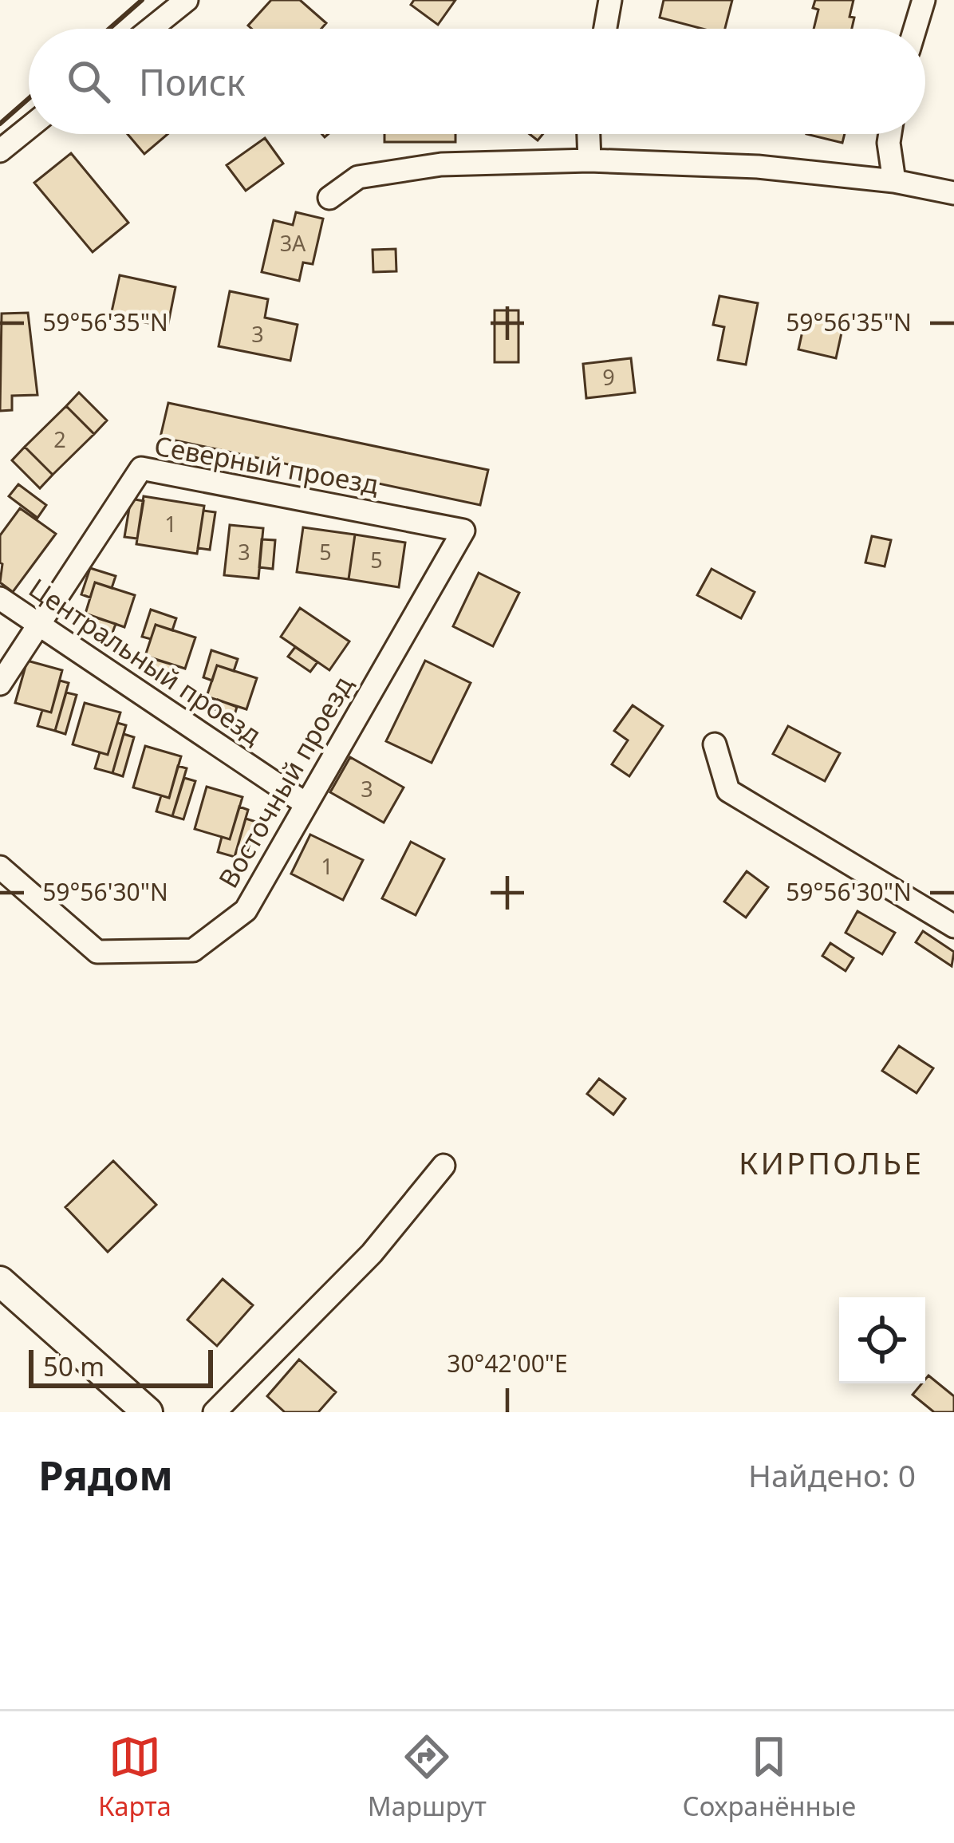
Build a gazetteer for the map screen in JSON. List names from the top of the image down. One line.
{"streets":{"street":["Северный проезд","Центральный проезд","Восточный проезд"]},"crossings":[["Северный проезд","Центральный проезд"],["Северный проезд","Восточный проезд"],["Центральный проезд","Восточный проезд"]],"districts":["КИРПОЛЬЕ"],"house_numbers":["3А","3","9","2","1","3","5","5","3","1"],"scale_bar":"50 m","page":{"search":"Поиск","scale":"50 m","heading":["Рядом","Найдено: 0"],"nav":["Карта","Маршрут","Сохранённые"]},"coordinates":["59°56'35\"N","59°56'30\"N","30°42'00\"E"]}
